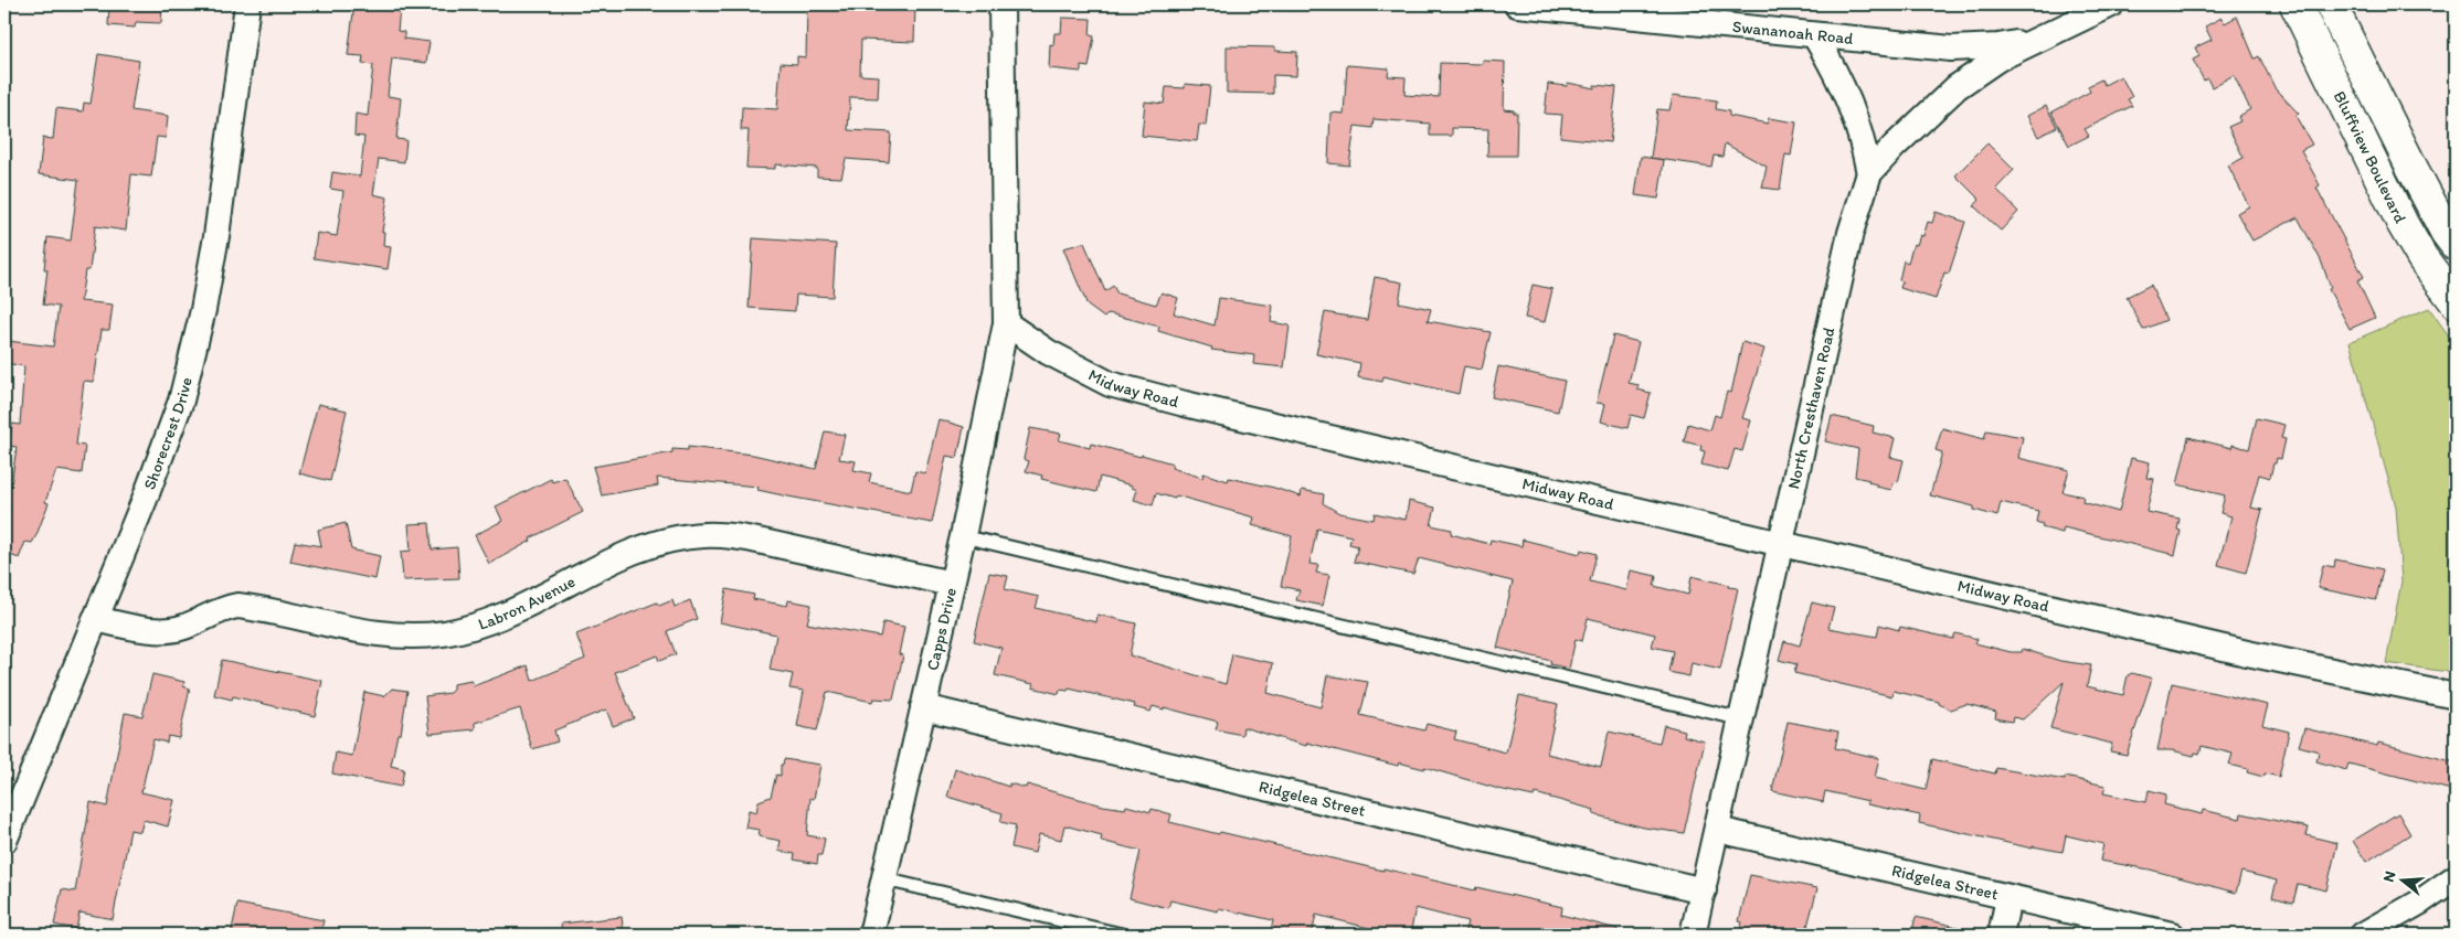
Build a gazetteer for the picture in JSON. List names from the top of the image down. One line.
{"streets":{"main road":["Bluffview Boulevard"],"street":["Swananoah Road","Midway Road","North Cresthaven Road","Shorecrest Drive","Labron Avenue","Capps Drive","Ridgelea Street"]},"crossings":[["Swananoah Road","North Cresthaven Road"],["Midway Road","North Cresthaven Road"],["Midway Road","Capps Drive"],["North Cresthaven Road","Ridgelea Street"],["Shorecrest Drive","Labron Avenue"],["Labron Avenue","Capps Drive"],["Capps Drive","Ridgelea Street"]],"north":"left"}
